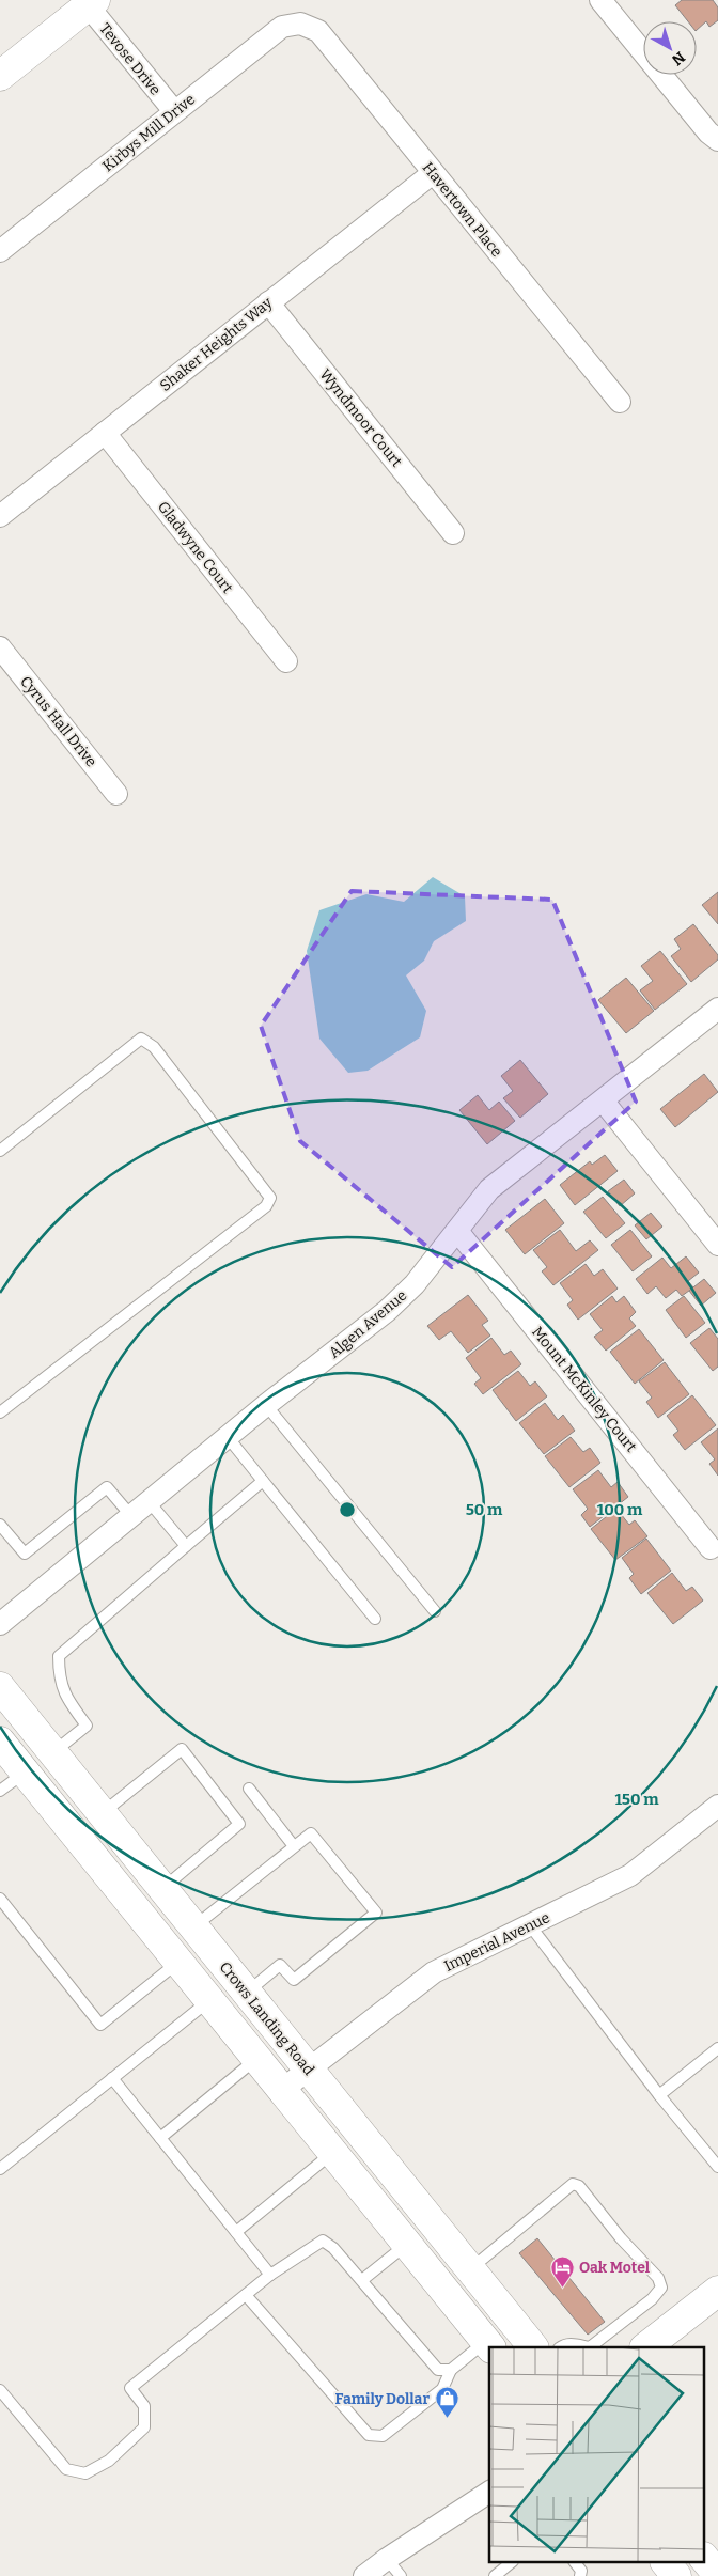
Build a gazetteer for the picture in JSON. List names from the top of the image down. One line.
{"streets":{"main road":["Crows Landing Road"],"street":["Tevose Drive","Kirbys Mill Drive","Havertown Place","Shaker Heights Way","Wyndmoor Court","Gladwyne Court","Cyrus Hall Drive","Algen Avenue","Mount McKinley Court","Imperial Avenue"]},"crossings":[["Tevose Drive","Kirbys Mill Drive"],["Kirbys Mill Drive","Havertown Place"],["Havertown Place","Shaker Heights Way"],["Shaker Heights Way","Wyndmoor Court"],["Shaker Heights Way","Gladwyne Court"],["Algen Avenue","Mount McKinley Court"],["Imperial Avenue","Crows Landing Road"]],"places":{"hotel":["Oak Motel"],"shop":["Family Dollar"]},"north":"bottom right","rings":["50 m","100 m","150 m"]}
